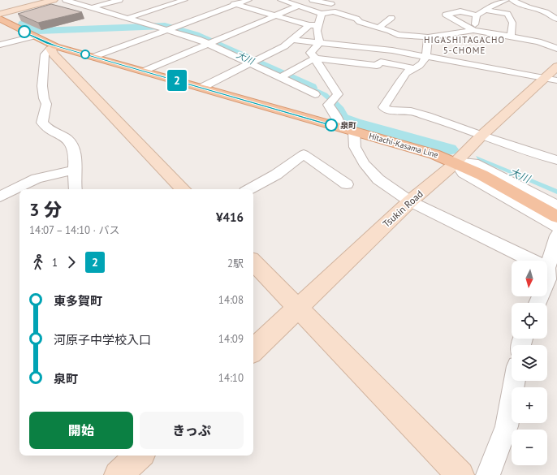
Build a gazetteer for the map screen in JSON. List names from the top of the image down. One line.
{"streets":{"main road":["Hitachi-Kasama Line"],"street":["Tsukin Road"]},"crossings":[["Hitachi-Kasama Line","Tsukin Road"]],"districts":["HIGASHITAGACHO 5-CHOME"],"water":["大川"],"places":["泉町"],"lines":["bus line 2"],"north":"bottom","page":{"on_map":"2","heading":["3 分","14:07 – 14:10 · バス","¥416"],"legs":["1","2","2駅"],"map_buttons":["+","−"],"list":[{"name":"東多賀町","value":"14:08"},{"name":"河原子中学校入口","value":"14:09"},{"name":"泉町","value":"14:10"}],"buttons":["開始","きっぷ"]}}
